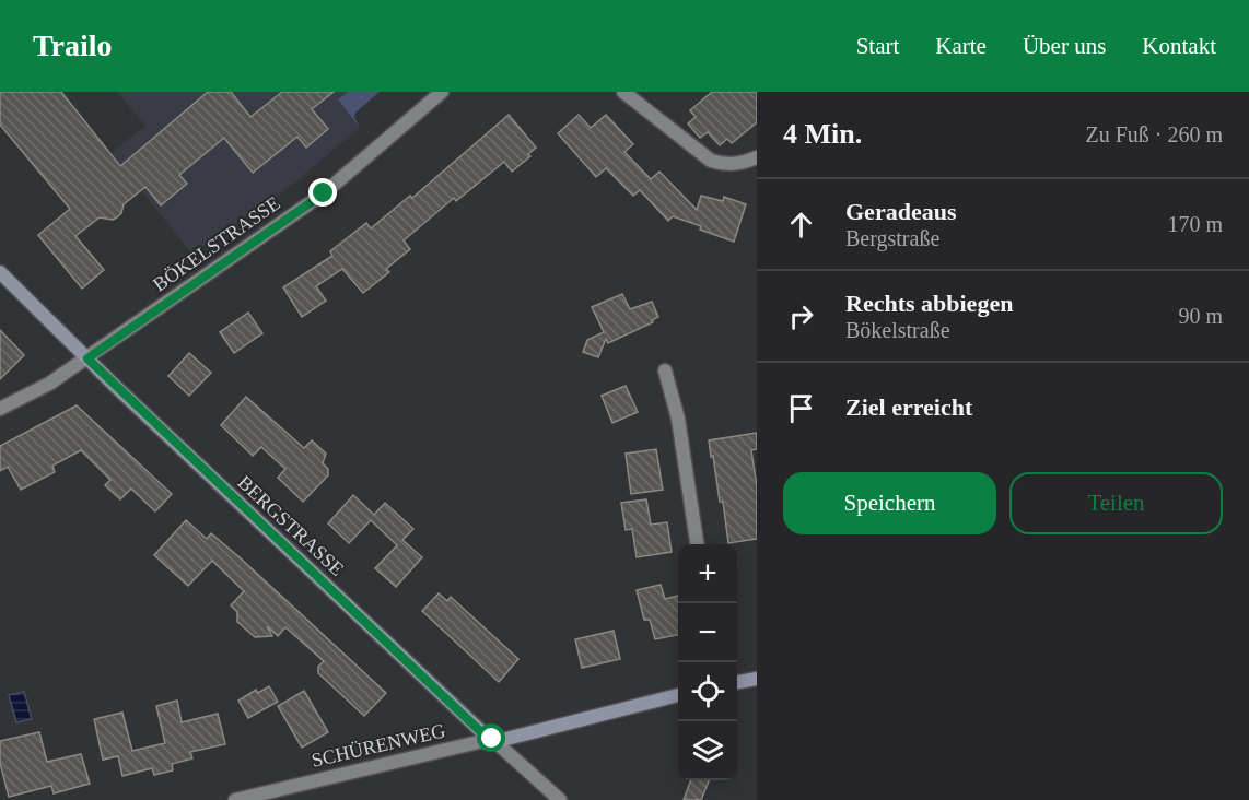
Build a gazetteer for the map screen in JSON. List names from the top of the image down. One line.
{"streets":{"main road":["BERGSTRASSE","SCHÜRENWEG"],"street":["BÖKELSTRASSE"]},"crossings":[["BÖKELSTRASSE","BERGSTRASSE"],["BERGSTRASSE","SCHÜRENWEG"]],"page":{"header":"Trailo","nav":["Start","Karte","Über uns","Kontakt"],"heading":["4 Min.","Zu Fuß · 260 m"],"list":[["Geradeaus","Bergstraße","170 m"],["Rechts abbiegen","Bökelstraße","90 m"],"Ziel erreicht"],"buttons":["Speichern","Teilen"],"map_buttons":["+","−"]}}
